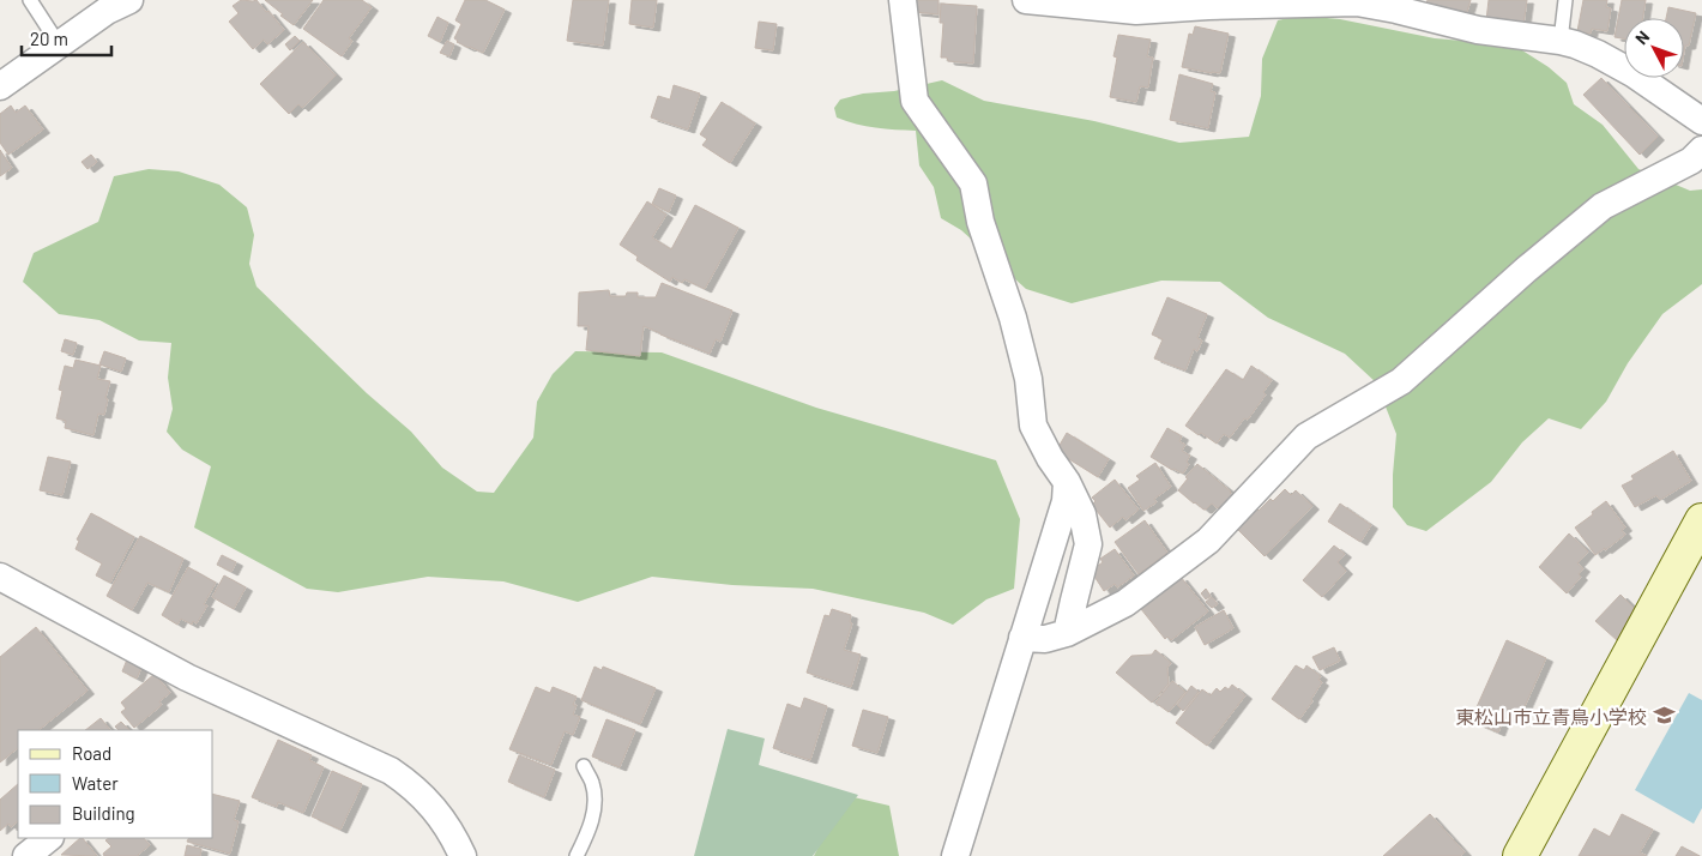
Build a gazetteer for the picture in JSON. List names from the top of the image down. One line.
{"places":{"school or university":["東松山市立青鳥小学校"]},"legend":["Road","Water","Building"],"scale_bar":"20 m","north":"top left"}
